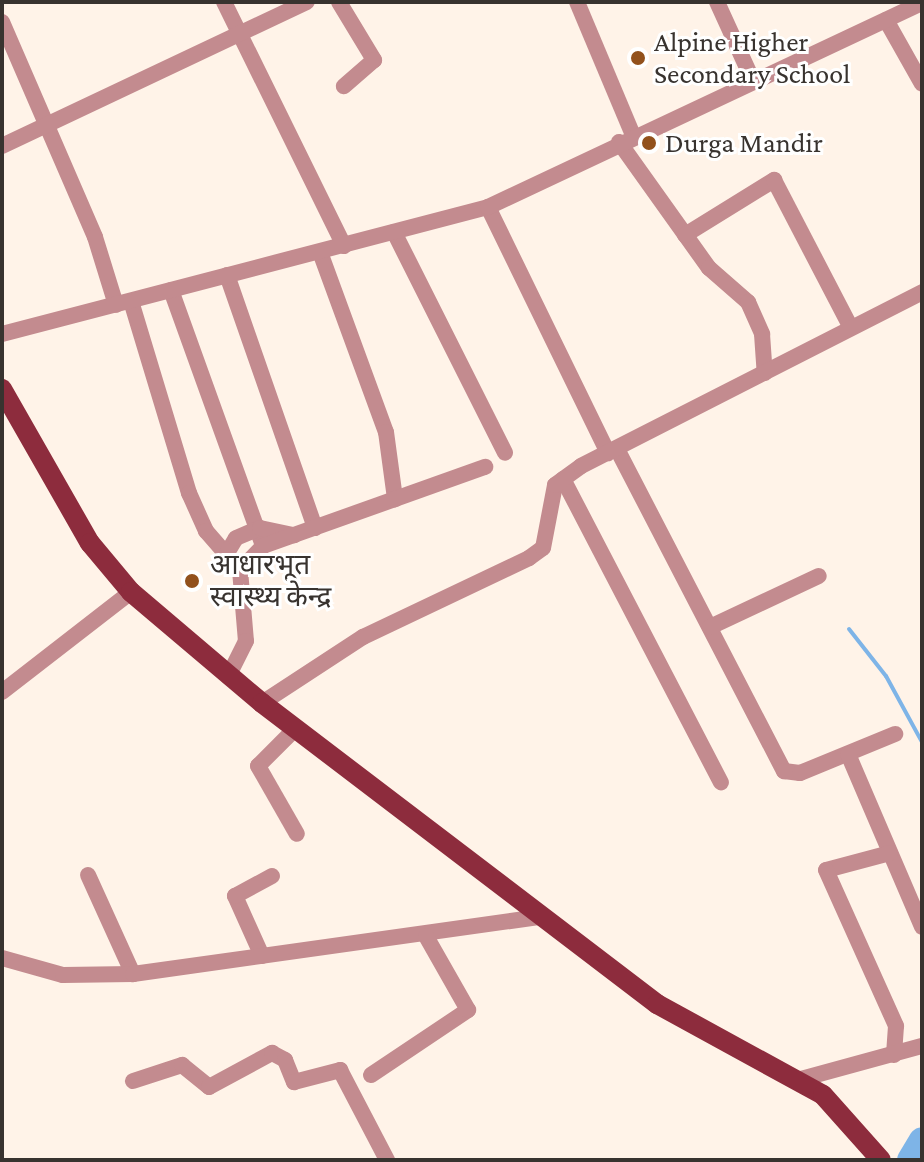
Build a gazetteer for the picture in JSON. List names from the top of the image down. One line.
{"places":["Alpine Higher Secondary School","Durga Mandir","आधारभूत स्वास्थ्य केन्द्र"]}
